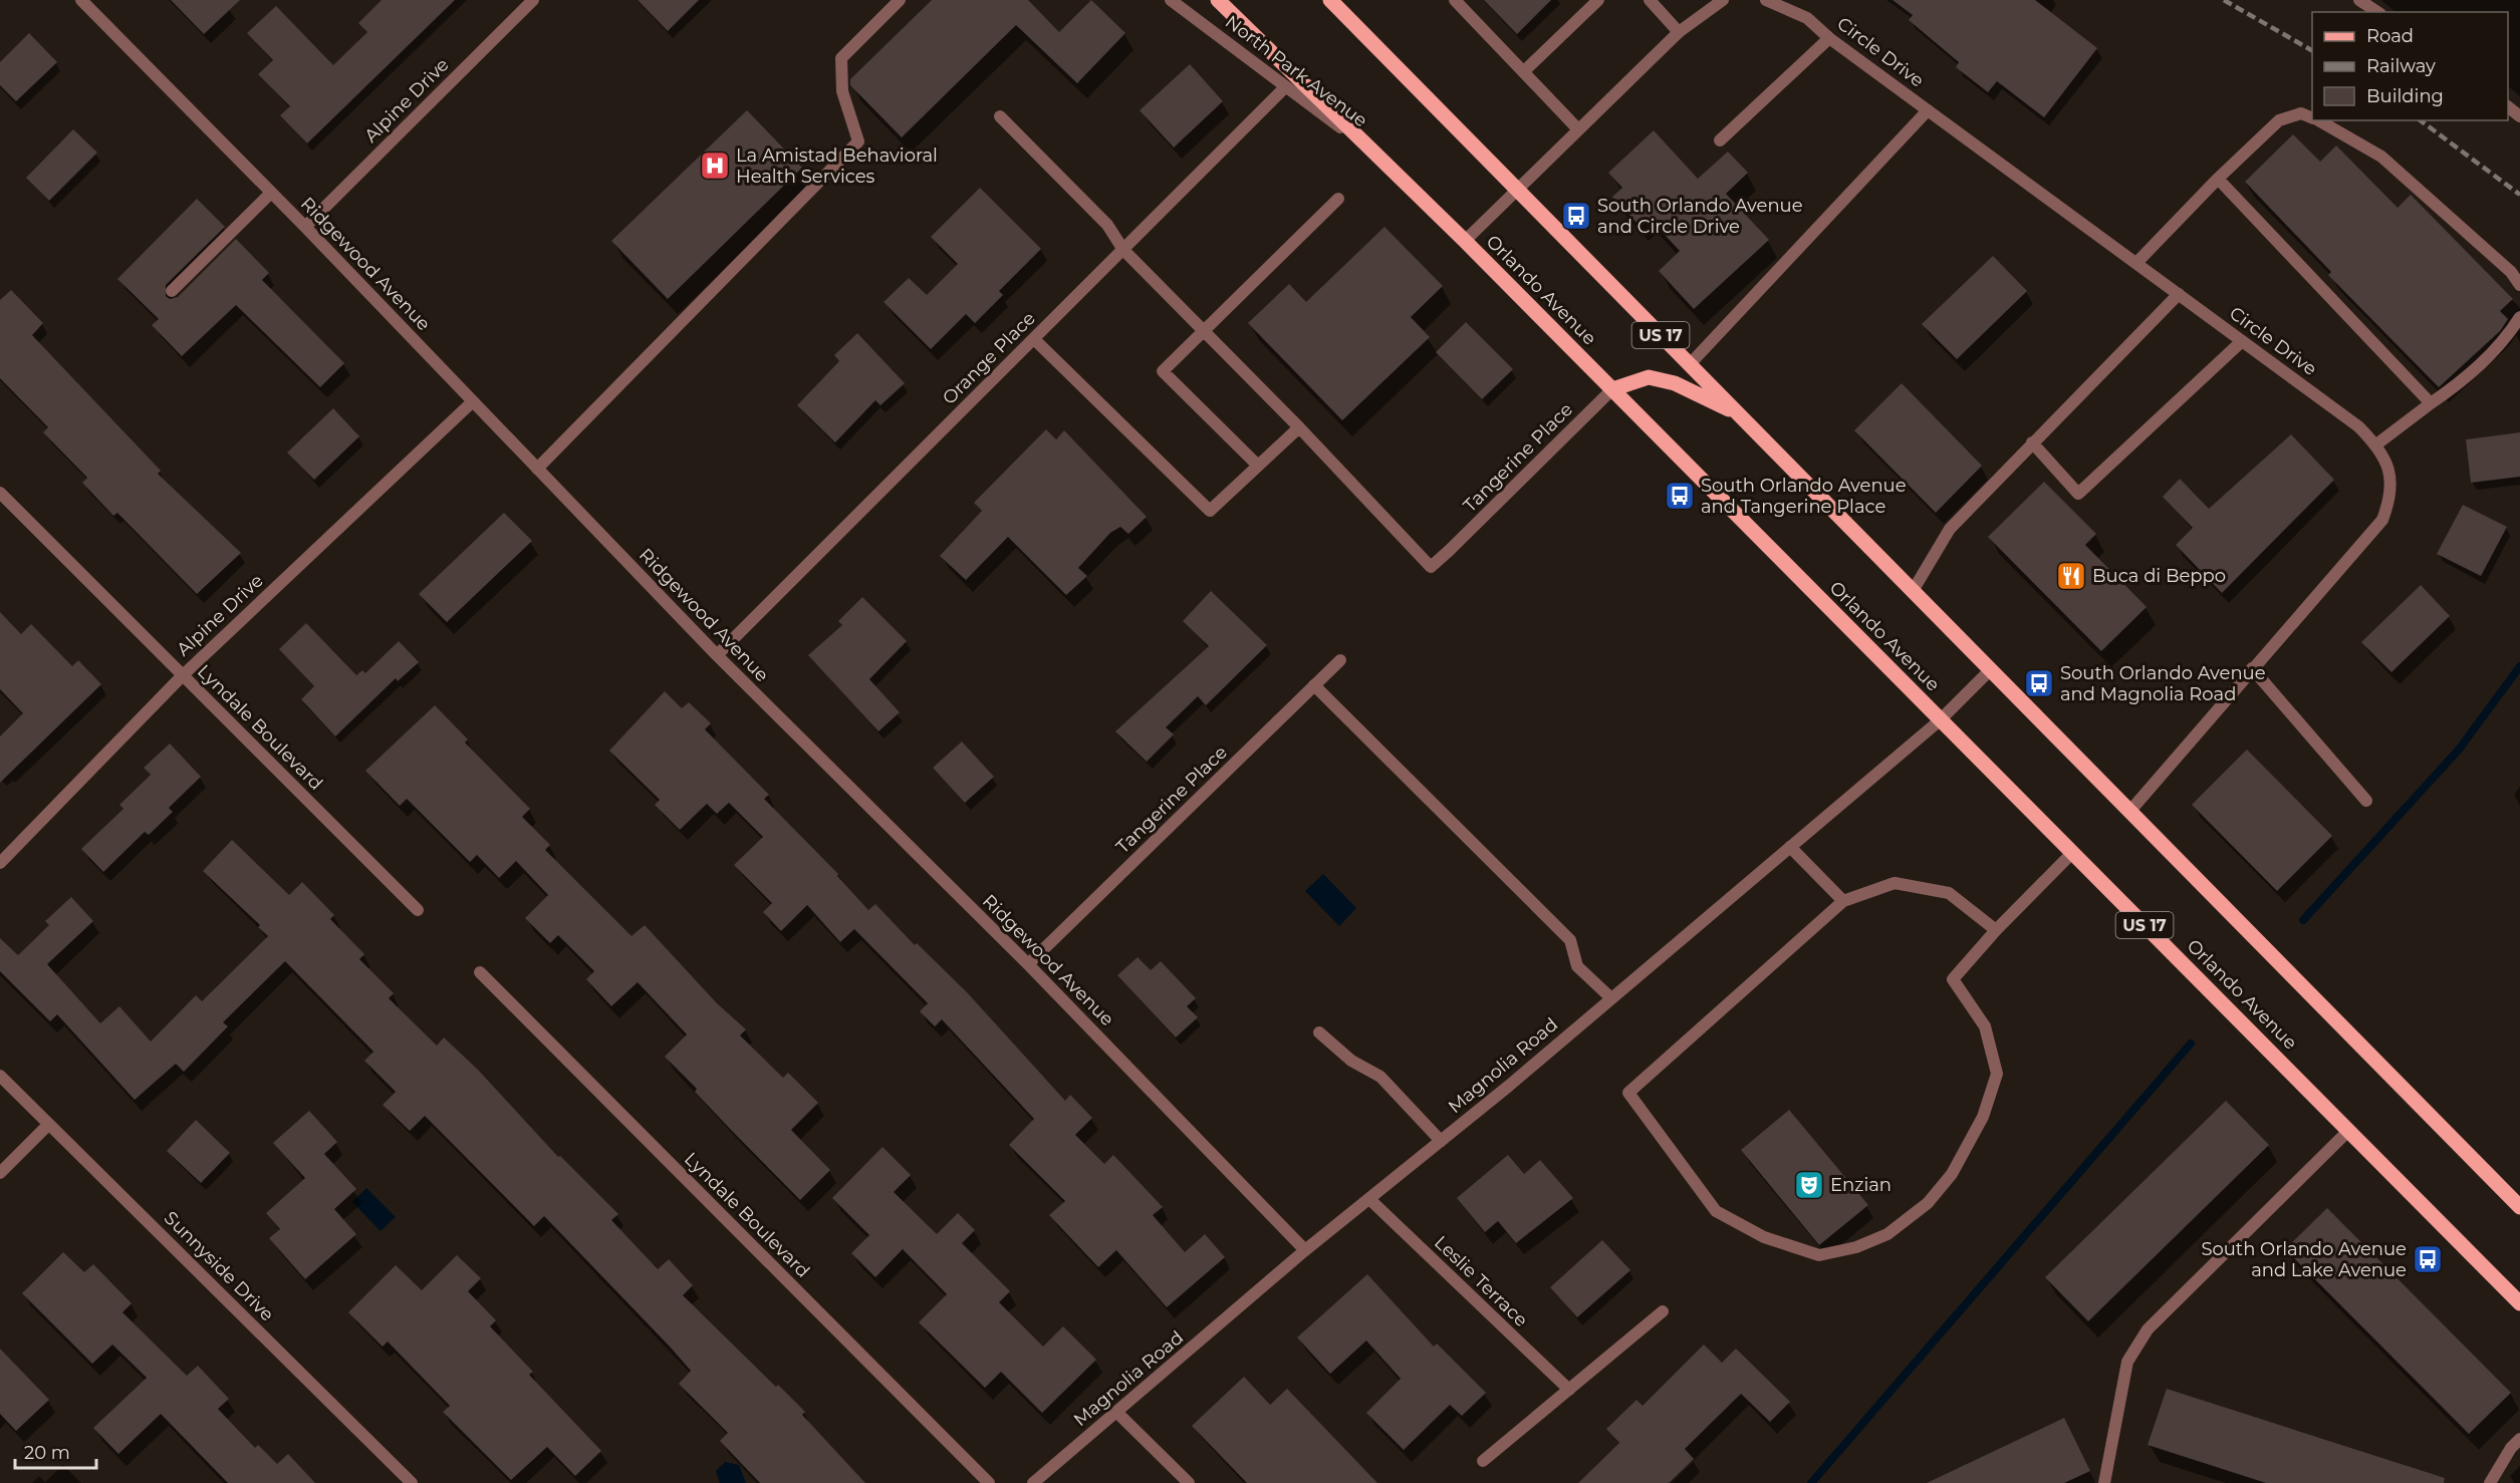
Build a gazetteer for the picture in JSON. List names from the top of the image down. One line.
{"streets":{"main road":["Orlando Avenue","US 17"],"street":["Circle Drive","North Park Avenue","Alpine Drive","Ridgewood Avenue","Orange Place","Tangerine Place","Lyndale Boulevard","Magnolia Road","Sunnyside Drive","Leslie Terrace"]},"crossings":[["Circle Drive","US 17"],["North Park Avenue","Orlando Avenue"],["North Park Avenue","Orange Place"],["Alpine Drive","Ridgewood Avenue"],["Alpine Drive","Lyndale Boulevard"],["Ridgewood Avenue","Orange Place"],["Ridgewood Avenue","Tangerine Place"],["Ridgewood Avenue","Magnolia Road"],["Orlando Avenue","Tangerine Place"],["Orlando Avenue","Magnolia Road"],["US 17","Magnolia Road"],["Magnolia Road","Leslie Terrace"]],"places":{"hospital":["La Amistad Behavioral Health Services"],"bus stop":["South Orlando Avenue and Circle Drive","South Orlando Avenue and Tangerine Place","South Orlando Avenue and Magnolia Road","South Orlando Avenue and Lake Avenue"],"restaurant":["Buca di Beppo"],"theatre":["Enzian"]},"legend":["Road","Railway","Building"],"scale_bar":"20 m"}
